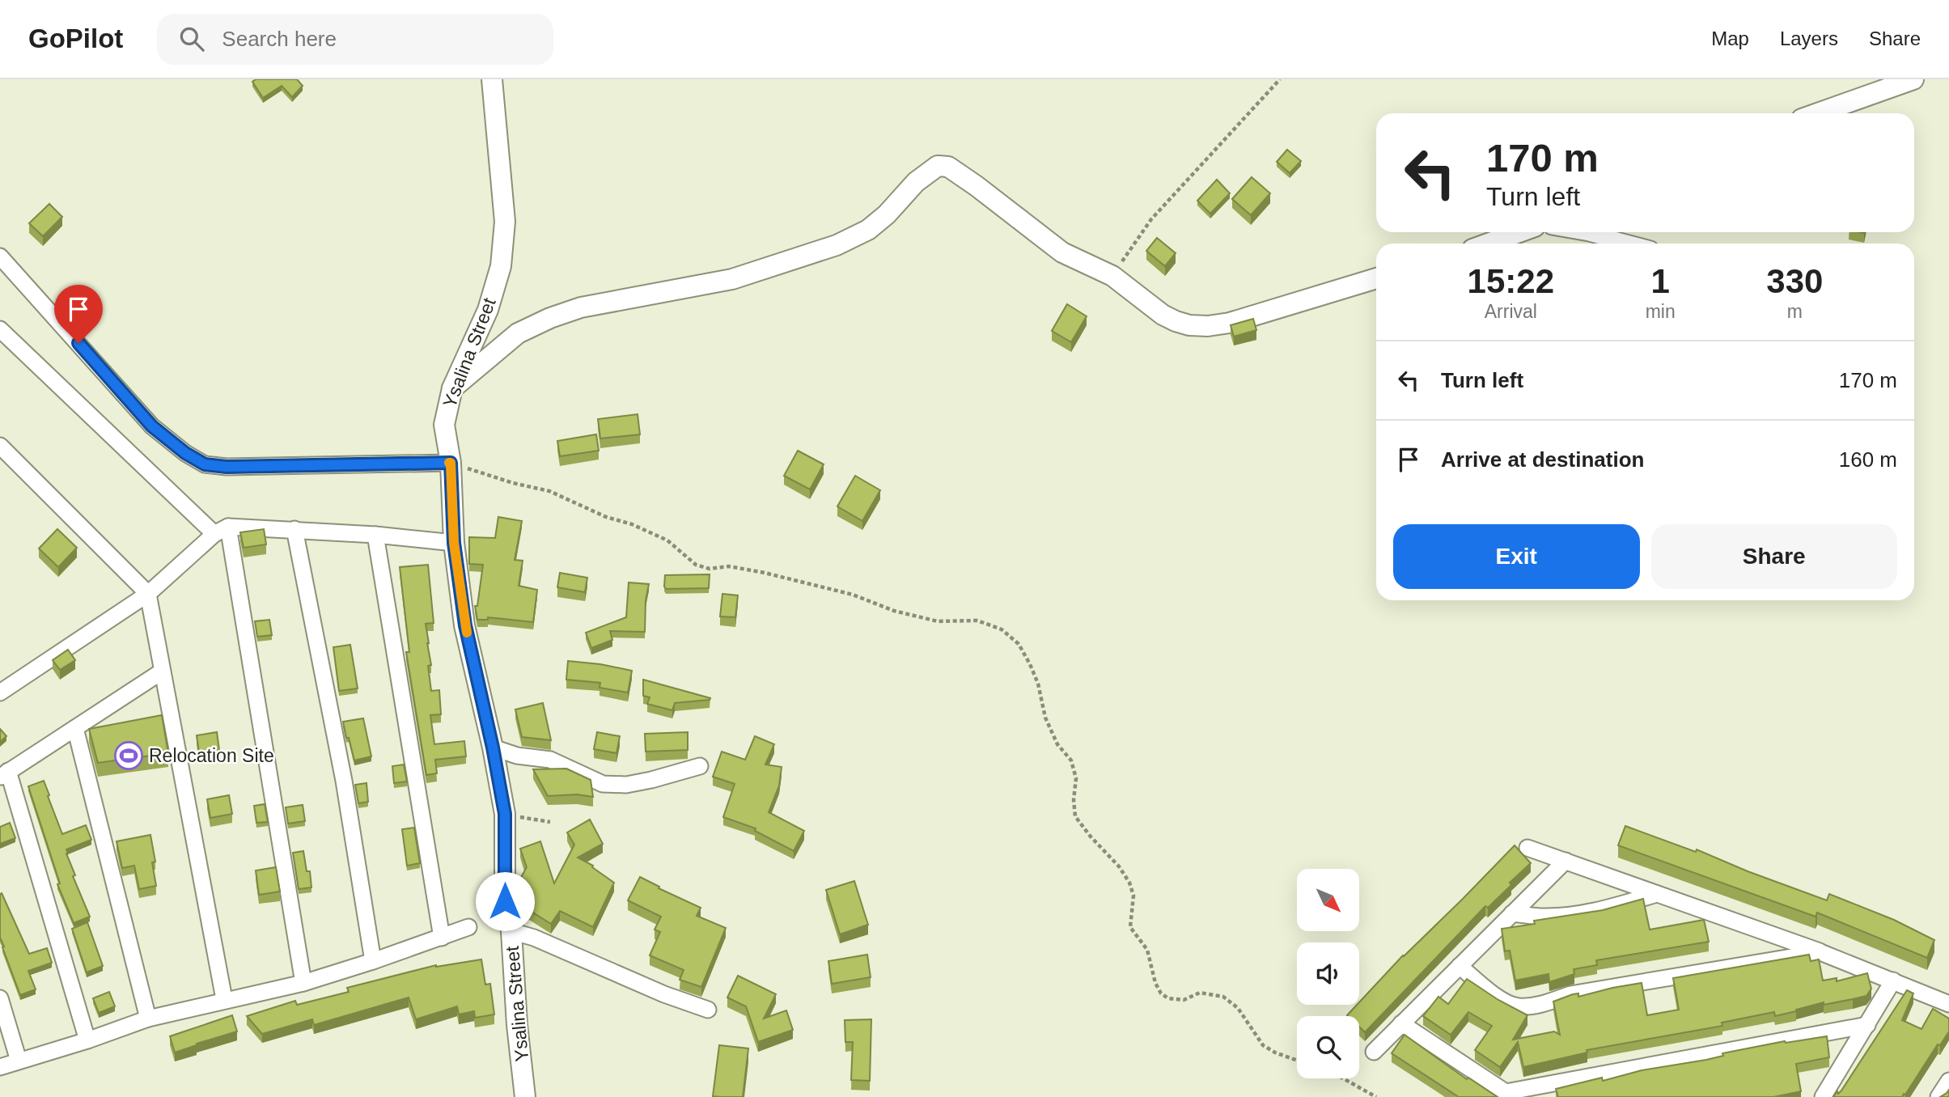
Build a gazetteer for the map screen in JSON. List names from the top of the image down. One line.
{"streets":{"street":["Ysalina Street"]},"places":{"sports":["Relocation Site"]},"north":"bottom right","page":{"header":"GoPilot","search":"Search here","nav":["Map","Layers","Share"],"turn":["170 m","Turn left"],"eta":["15:22","Arrival","1","min","330","m"],"list":[{"name":"Turn left","value":"170 m"},{"name":"Arrive at destination","value":"160 m"}],"buttons":["Exit","Share"]}}
